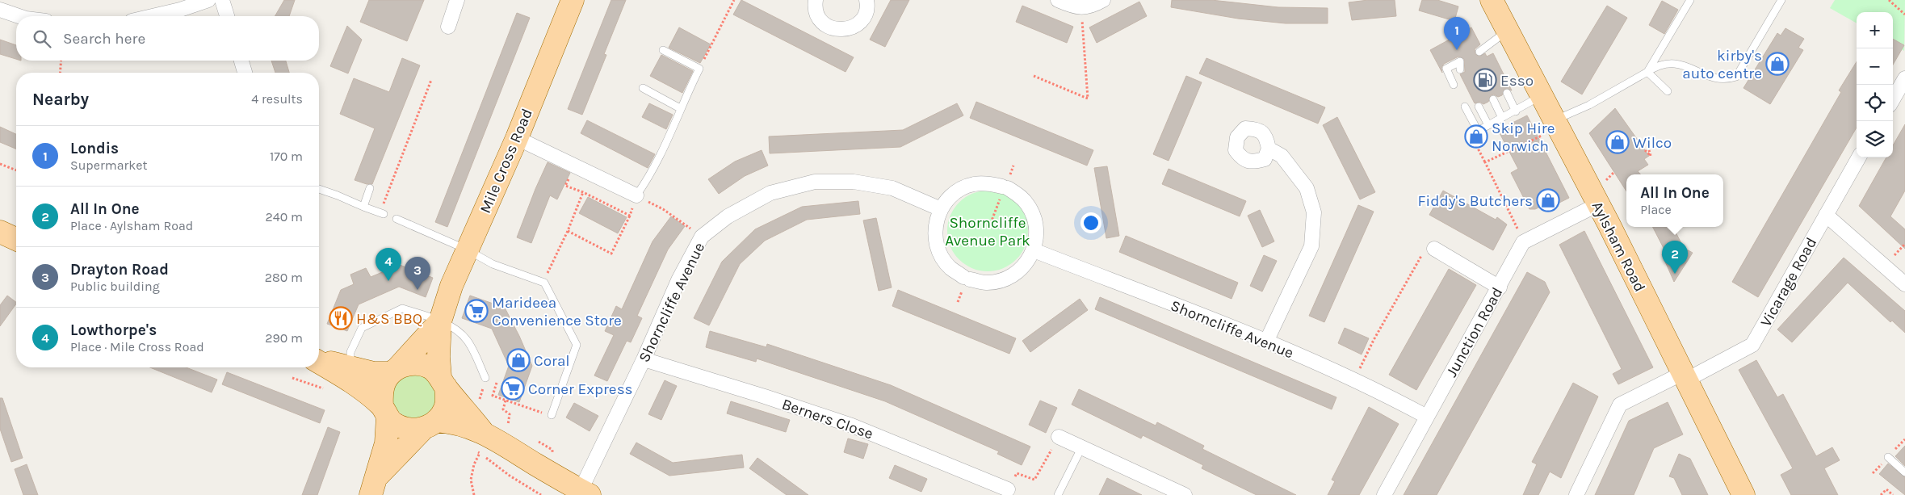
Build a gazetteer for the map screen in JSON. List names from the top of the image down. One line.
{"streets":{"main road":["Mile Cross Road","Aylsham Road"],"street":["Vicarage Road","Shorncliffe Avenue","Junction Road","Berners Close"]},"crossings":[["Aylsham Road","Vicarage Road"],["Shorncliffe Avenue","Junction Road"],["Shorncliffe Avenue","Berners Close"]],"parks":["Shorncliffe Avenue Park"],"places":{"shop":["kirby's auto centre","Skip Hire Norwich","Wilco","Fiddy's Butchers","Coral"],"fuel station":["Esso"],"supermarket":["Marideea Convenience Store","Corner Express"],"restaurant":["H&S BBQ"]},"page":{"map_buttons":["+","−"],"search":"Search here","pins":["1","2","4","3"],"heading":["Nearby","4 results"],"list":[{"mark":"1","name":"Londis","note":"Supermarket","value":"170 m"},{"mark":"2","name":"All In One","note":"Place · Aylsham Road","value":"240 m"},{"mark":"3","name":"Drayton Road","note":"Public building","value":"280 m"},{"mark":"4","name":"Lowthorpe's","note":"Place · Mile Cross Road","value":"290 m"}],"popup":["All In One","Place"]}}
